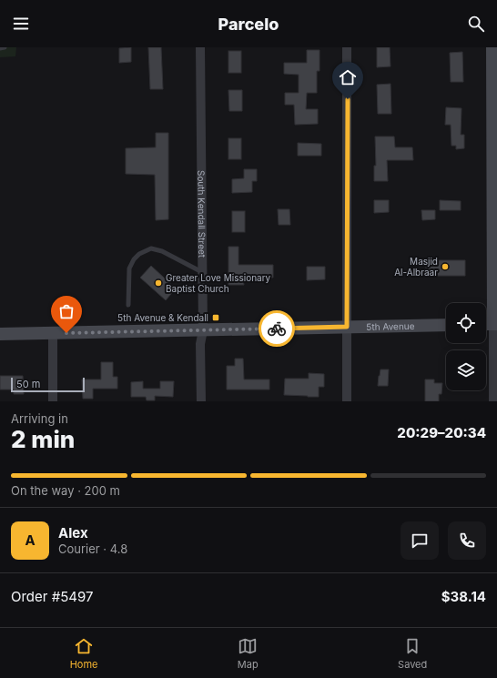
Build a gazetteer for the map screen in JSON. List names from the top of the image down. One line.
{"streets":{"street":["South Kendall Street","5th Avenue"]},"crossings":[["South Kendall Street","5th Avenue"]],"places":{"other":["Masjid Al-Albraar","Greater Love Missionary Baptist Church"],"transit":["5th Avenue & Kendall"]},"scale_bar":"50 m","page":{"header":"Parcelo","scale":"50 m","heading":["2 min","Arriving in","20:29–20:34"],"panel":["Alex","Courier · 4.8","Order #5497","$38.14"],"bar":"On the way · 200 m","round":"A","tabs":["Home","Map","Saved"]}}
